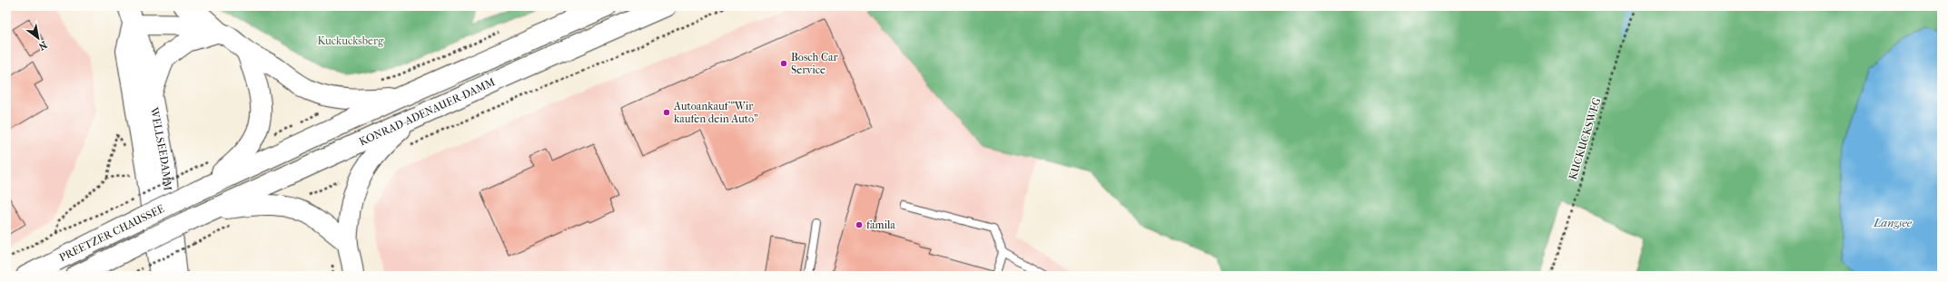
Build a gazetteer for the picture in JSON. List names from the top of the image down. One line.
{"streets":{"main road":["KONRAD-ADENAUER-DAMM","WELLSEEDAMM","PREETZER CHAUSSEE"],"path":["KUCKUCKSWEG"]},"crossings":[["KONRAD-ADENAUER-DAMM","PREETZER CHAUSSEE"]],"water":["Langsee"],"parks":["Kuckucksberg"],"places":["Bosch Car Service","Autoankauf \"Wir kaufen dein Auto\"","famila"],"north":"bottom right"}
